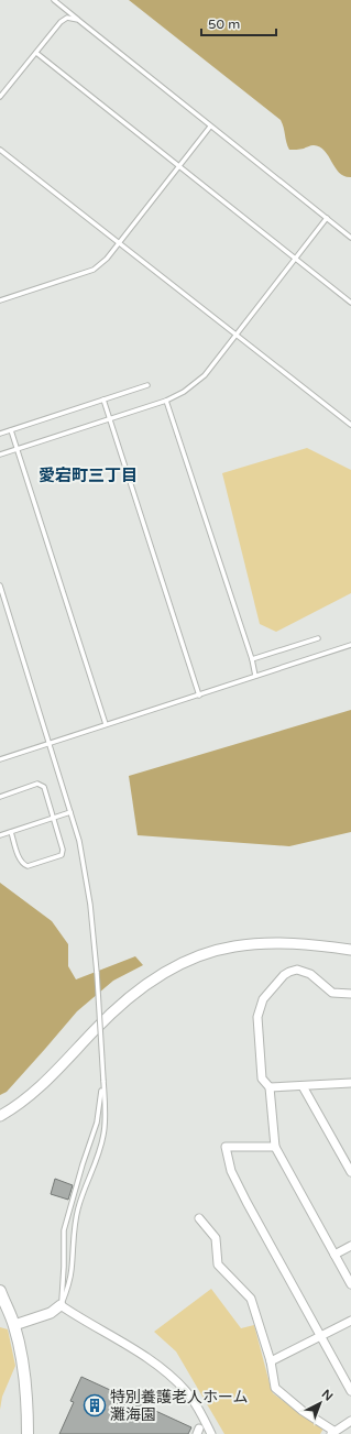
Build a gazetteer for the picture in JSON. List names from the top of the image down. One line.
{"districts":["愛宕町三丁目"],"places":{"building":["特別養護老人ホーム 灘海園"]},"scale_bar":"50 m","north":"top right"}
